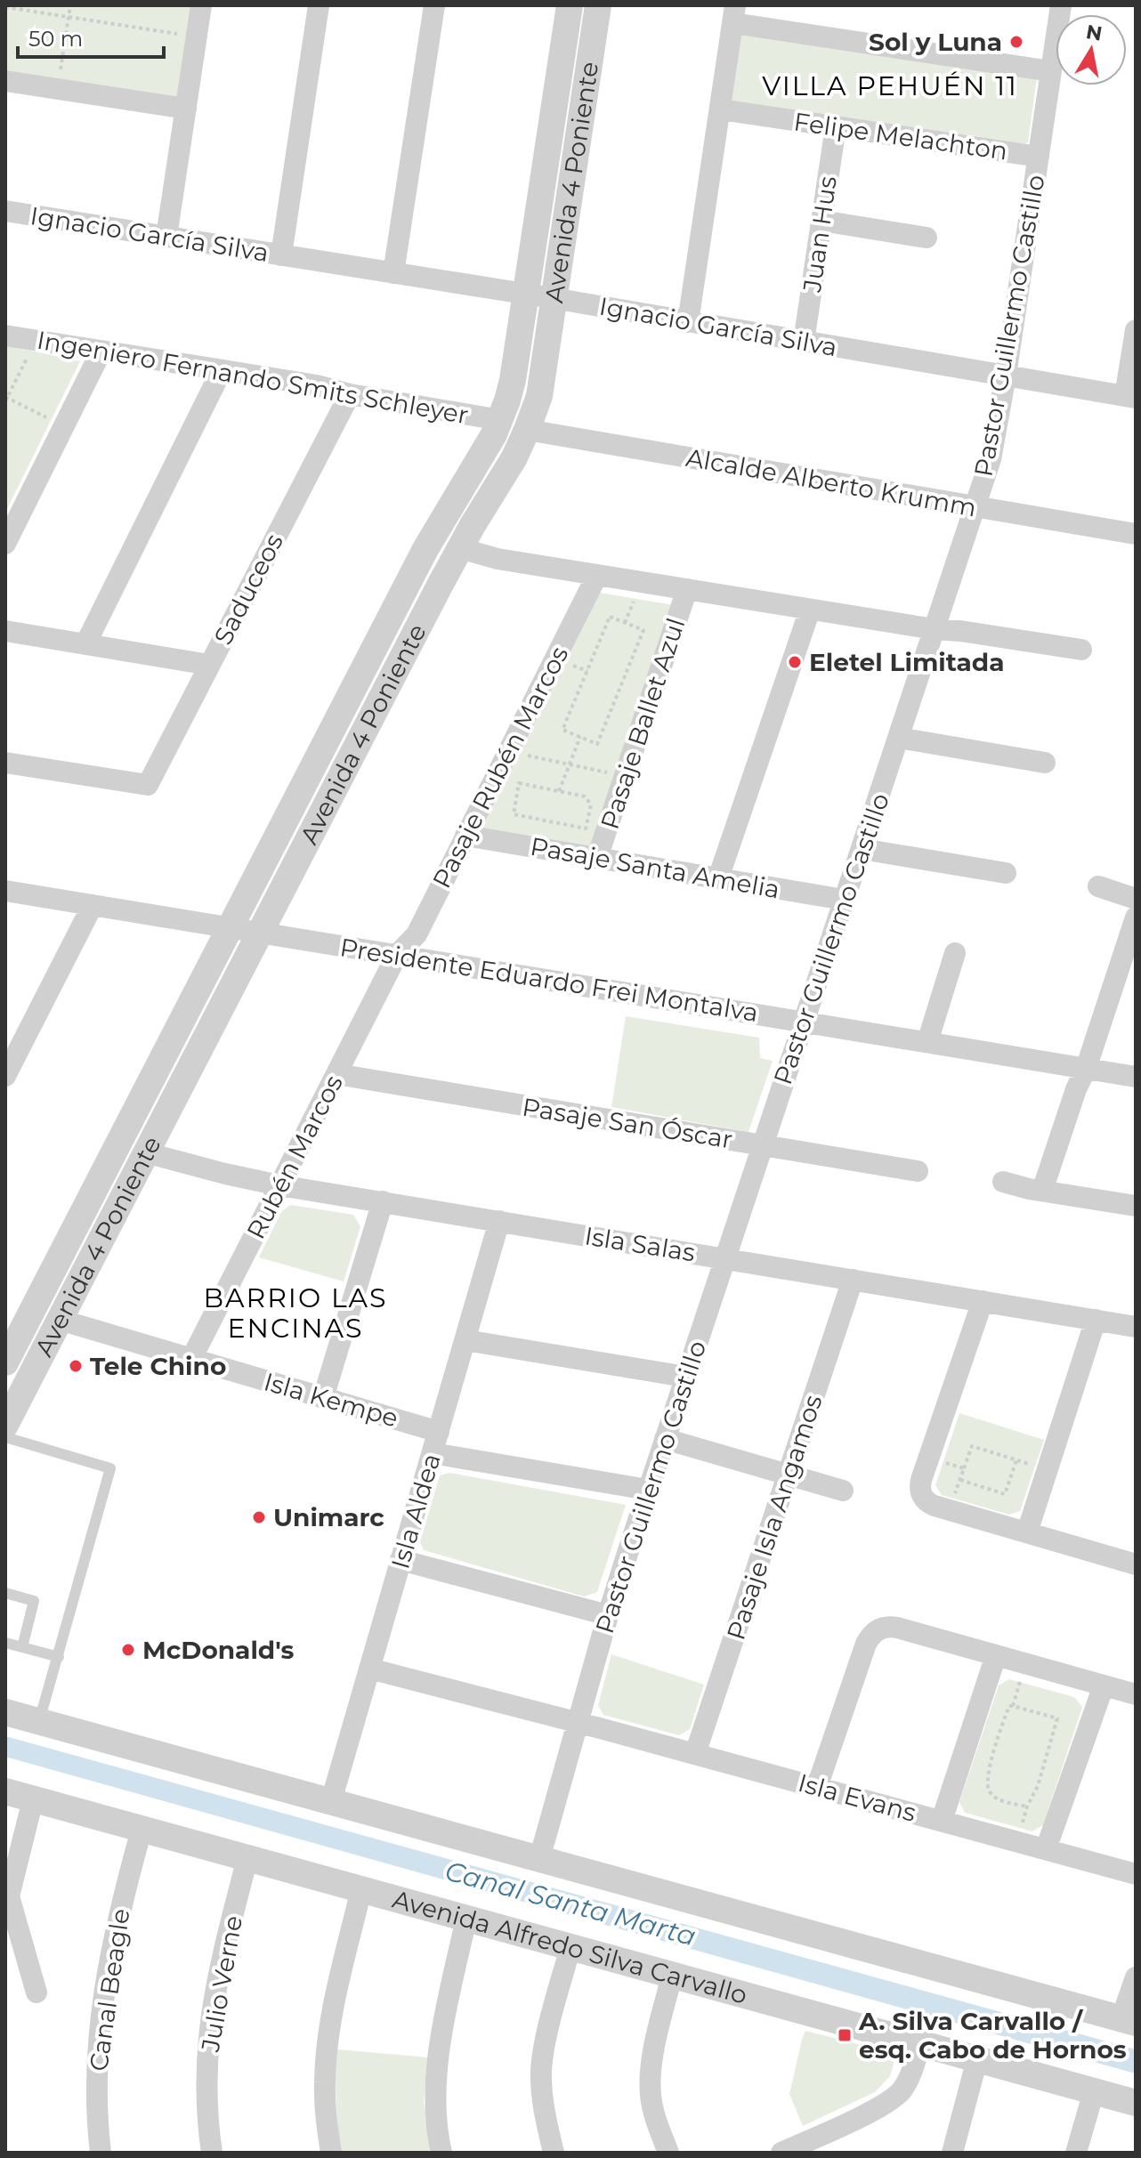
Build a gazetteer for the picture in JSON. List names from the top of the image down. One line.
{"streets":{"street":["Felipe Melachton","Avenida 4 Poniente","Ignacio García Silva","Juan Hus","Pastor Guillermo Castillo","Ingeniero Fernando Smits Schleyer","Alcalde Alberto Krumm","Saduceos","Pasaje Ballet Azul","Pasaje Rubén Marcos","Pasaje Santa Amelia","Presidente Eduardo Frei Montalva","Pasaje San Óscar","Rubén Marcos","Isla Salas","Isla Kempe","Isla Aldea","Pasaje Isla Angamos","Isla Evans","Avenida Alfredo Silva Carvallo","Julio Verne","Canal Beagle"]},"crossings":[["Felipe Melachton","Juan Hus"],["Felipe Melachton","Pastor Guillermo Castillo"],["Avenida 4 Poniente","Ignacio García Silva"],["Avenida 4 Poniente","Ingeniero Fernando Smits Schleyer"],["Avenida 4 Poniente","Alcalde Alberto Krumm"],["Avenida 4 Poniente","Presidente Eduardo Frei Montalva"],["Avenida 4 Poniente","Isla Salas"],["Avenida 4 Poniente","Isla Kempe"],["Ignacio García Silva","Juan Hus"],["Ignacio García Silva","Pastor Guillermo Castillo"],["Pastor Guillermo Castillo","Alcalde Alberto Krumm"],["Pastor Guillermo Castillo","Pasaje Santa Amelia"],["Pastor Guillermo Castillo","Presidente Eduardo Frei Montalva"],["Pastor Guillermo Castillo","Pasaje San Óscar"],["Pastor Guillermo Castillo","Isla Salas"],["Pastor Guillermo Castillo","Isla Evans"],["Ingeniero Fernando Smits Schleyer","Saduceos"],["Pasaje Ballet Azul","Pasaje Santa Amelia"],["Pasaje Rubén Marcos","Pasaje Santa Amelia"],["Pasaje Rubén Marcos","Presidente Eduardo Frei Montalva"],["Pasaje Rubén Marcos","Rubén Marcos"],["Presidente Eduardo Frei Montalva","Rubén Marcos"],["Pasaje San Óscar","Rubén Marcos"],["Rubén Marcos","Isla Salas"],["Rubén Marcos","Isla Kempe"],["Isla Salas","Isla Aldea"],["Isla Salas","Pasaje Isla Angamos"],["Isla Kempe","Isla Aldea"],["Isla Aldea","Isla Evans"],["Pasaje Isla Angamos","Isla Evans"],["Avenida Alfredo Silva Carvallo","Julio Verne"],["Avenida Alfredo Silva Carvallo","Canal Beagle"]],"districts":["VILLA PEHUÉN 11","BARRIO LAS ENCINAS"],"water":["Canal Santa Marta"],"places":{"other":["Sol y Luna","Eletel Limitada","Tele Chino","Unimarc","McDonald's"],"transit":["A. Silva Carvallo / esq. Cabo de Hornos"]},"scale_bar":"50 m","north":"top"}
